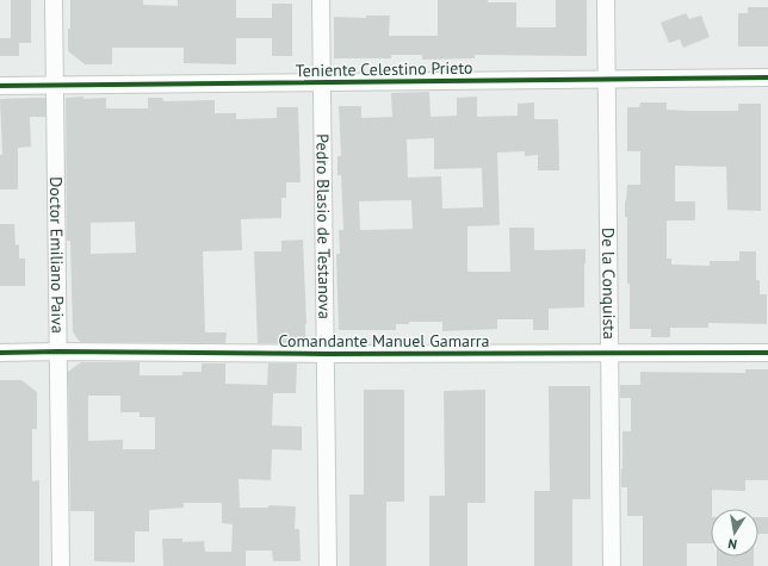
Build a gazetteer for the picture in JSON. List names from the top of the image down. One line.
{"streets":{"street":["Teniente Celestino Prieto","Pedro Blasio de Testanova","Doctor Emiliano Paiva","De la Conquista","Comandante Manuel Gamarra"]},"crossings":[["Teniente Celestino Prieto","Pedro Blasio de Testanova"],["Teniente Celestino Prieto","Doctor Emiliano Paiva"],["Teniente Celestino Prieto","De la Conquista"],["Pedro Blasio de Testanova","Comandante Manuel Gamarra"],["Doctor Emiliano Paiva","Comandante Manuel Gamarra"],["De la Conquista","Comandante Manuel Gamarra"]],"north":"bottom"}
